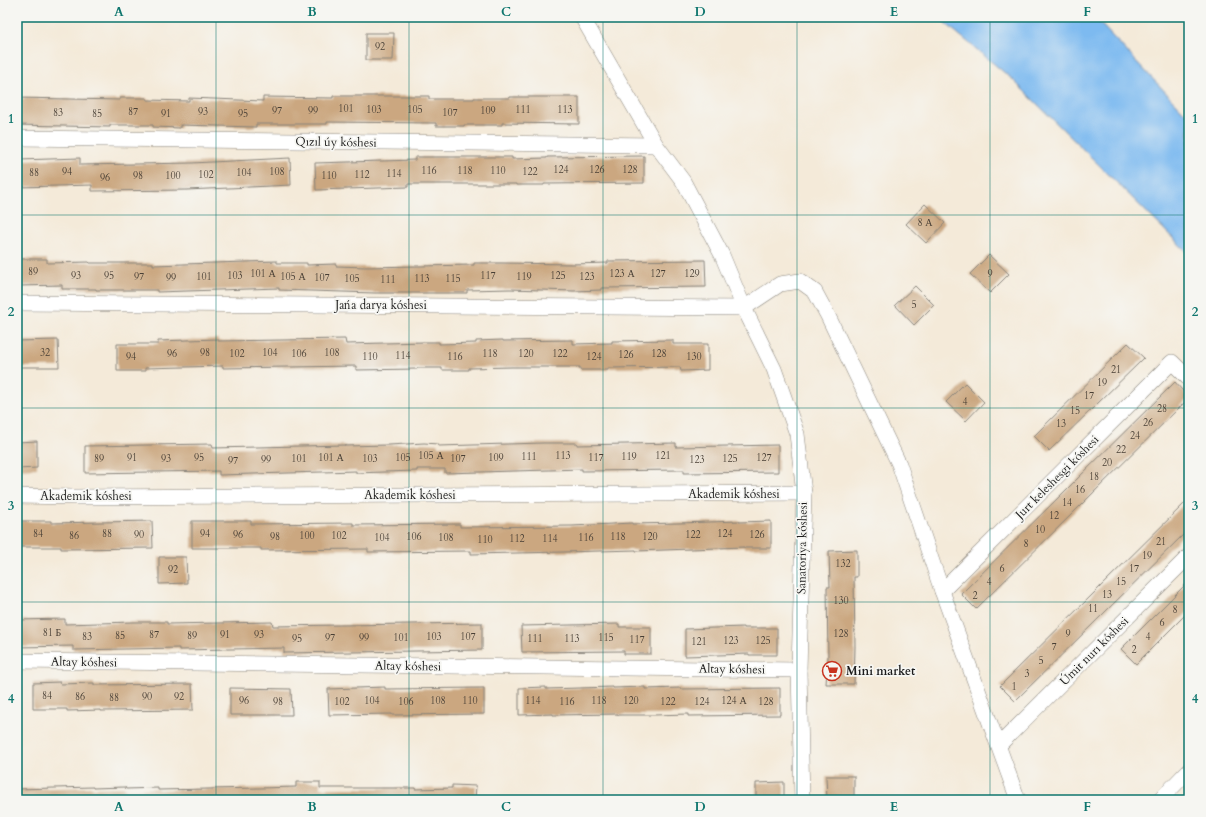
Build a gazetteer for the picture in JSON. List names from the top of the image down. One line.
{"streets":{"street":["Qızıl úy kóshesi","Jańa darya kóshesi","Jurt keleshesgi kóshesi","Akademik kóshesi","Sanatoriya kóshesi","Úmit nurı kóshesi","Altay kóshesi"]},"crossings":[["Qızıl úy kóshesi","Sanatoriya kóshesi"],["Jańa darya kóshesi","Sanatoriya kóshesi"],["Akademik kóshesi","Sanatoriya kóshesi"],["Sanatoriya kóshesi","Altay kóshesi"]],"places":{"supermarket":["Mini market"]},"house_numbers":["92","101","103","105","111","113","97","99","109","87","93","83","107","85","91","95","124","126","128","116","118","110","94","108","122","88","104","114","102","112","98","100","110","96","8 А","89","101 А","123 А","127","129","9","93","95","103","117","125","97","101","105 А","119","123","99","107","105","113","115","111","5","32","98","104","108","96","102","106","118","120","122","128","126","114","94","110","116","124","130","21","19","17","4","28","15","26","13","24","22","105 А","113","121","111","119","91","95","101 А","105","109","117","127","89","93","101","103","107","125","99","123","97","20","18","16","14","12","10","84","88","94","124","90","96","122","126","86","100","102","98","106","118","120","104","108","116","112","114","110","21","8","19","132","6","17","92","4","15","13","2","130","11","8","6","81 Б","128","9","87","91","93","85","89","83","103","107","4","97","99","101","115","95","111","113","117","123","125","121","7","2","5","3","1","84","86","90","92","88","96","104","108","110","114","118","120","124 А","98","102","106","116","122","124","128"],"grid":{"columns":["A","B","C","D","E","F"],"rows":["1","2","3","4"]}}
